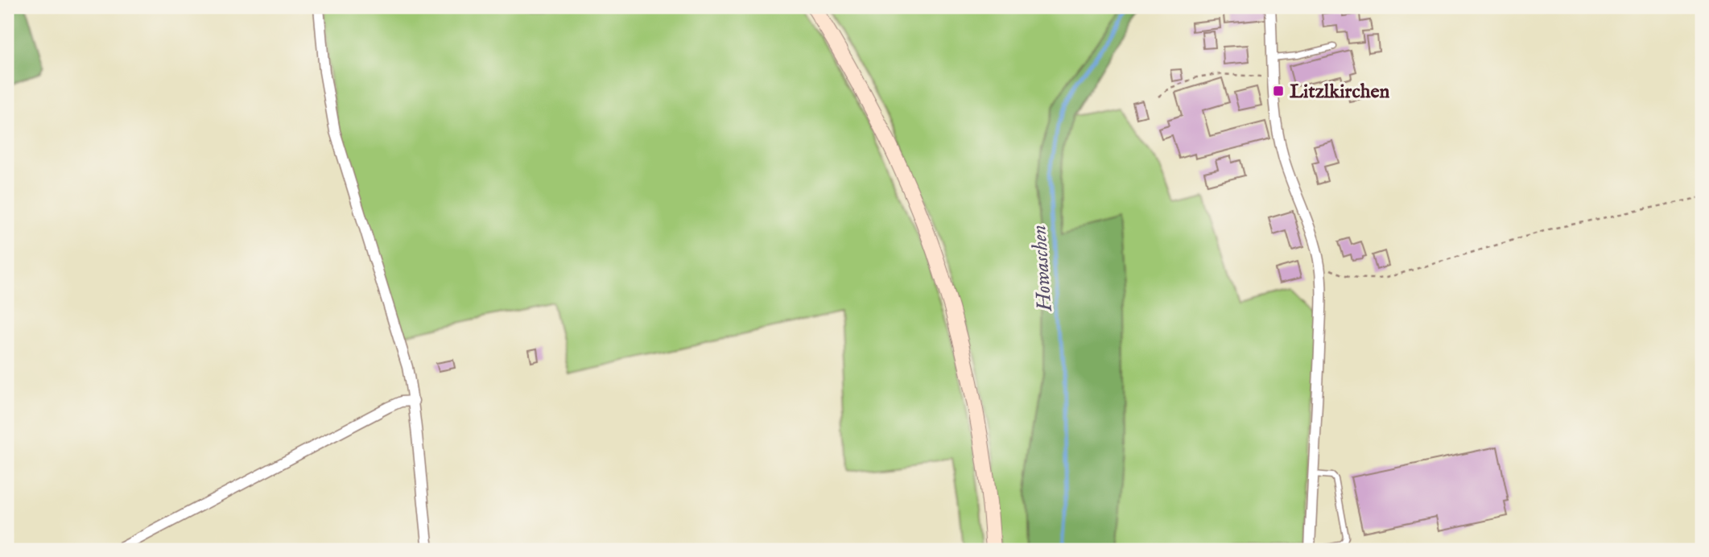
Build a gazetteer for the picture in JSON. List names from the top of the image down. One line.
{"water":["Howaschen"],"places":{"transit":["Litzlkirchen"]}}
